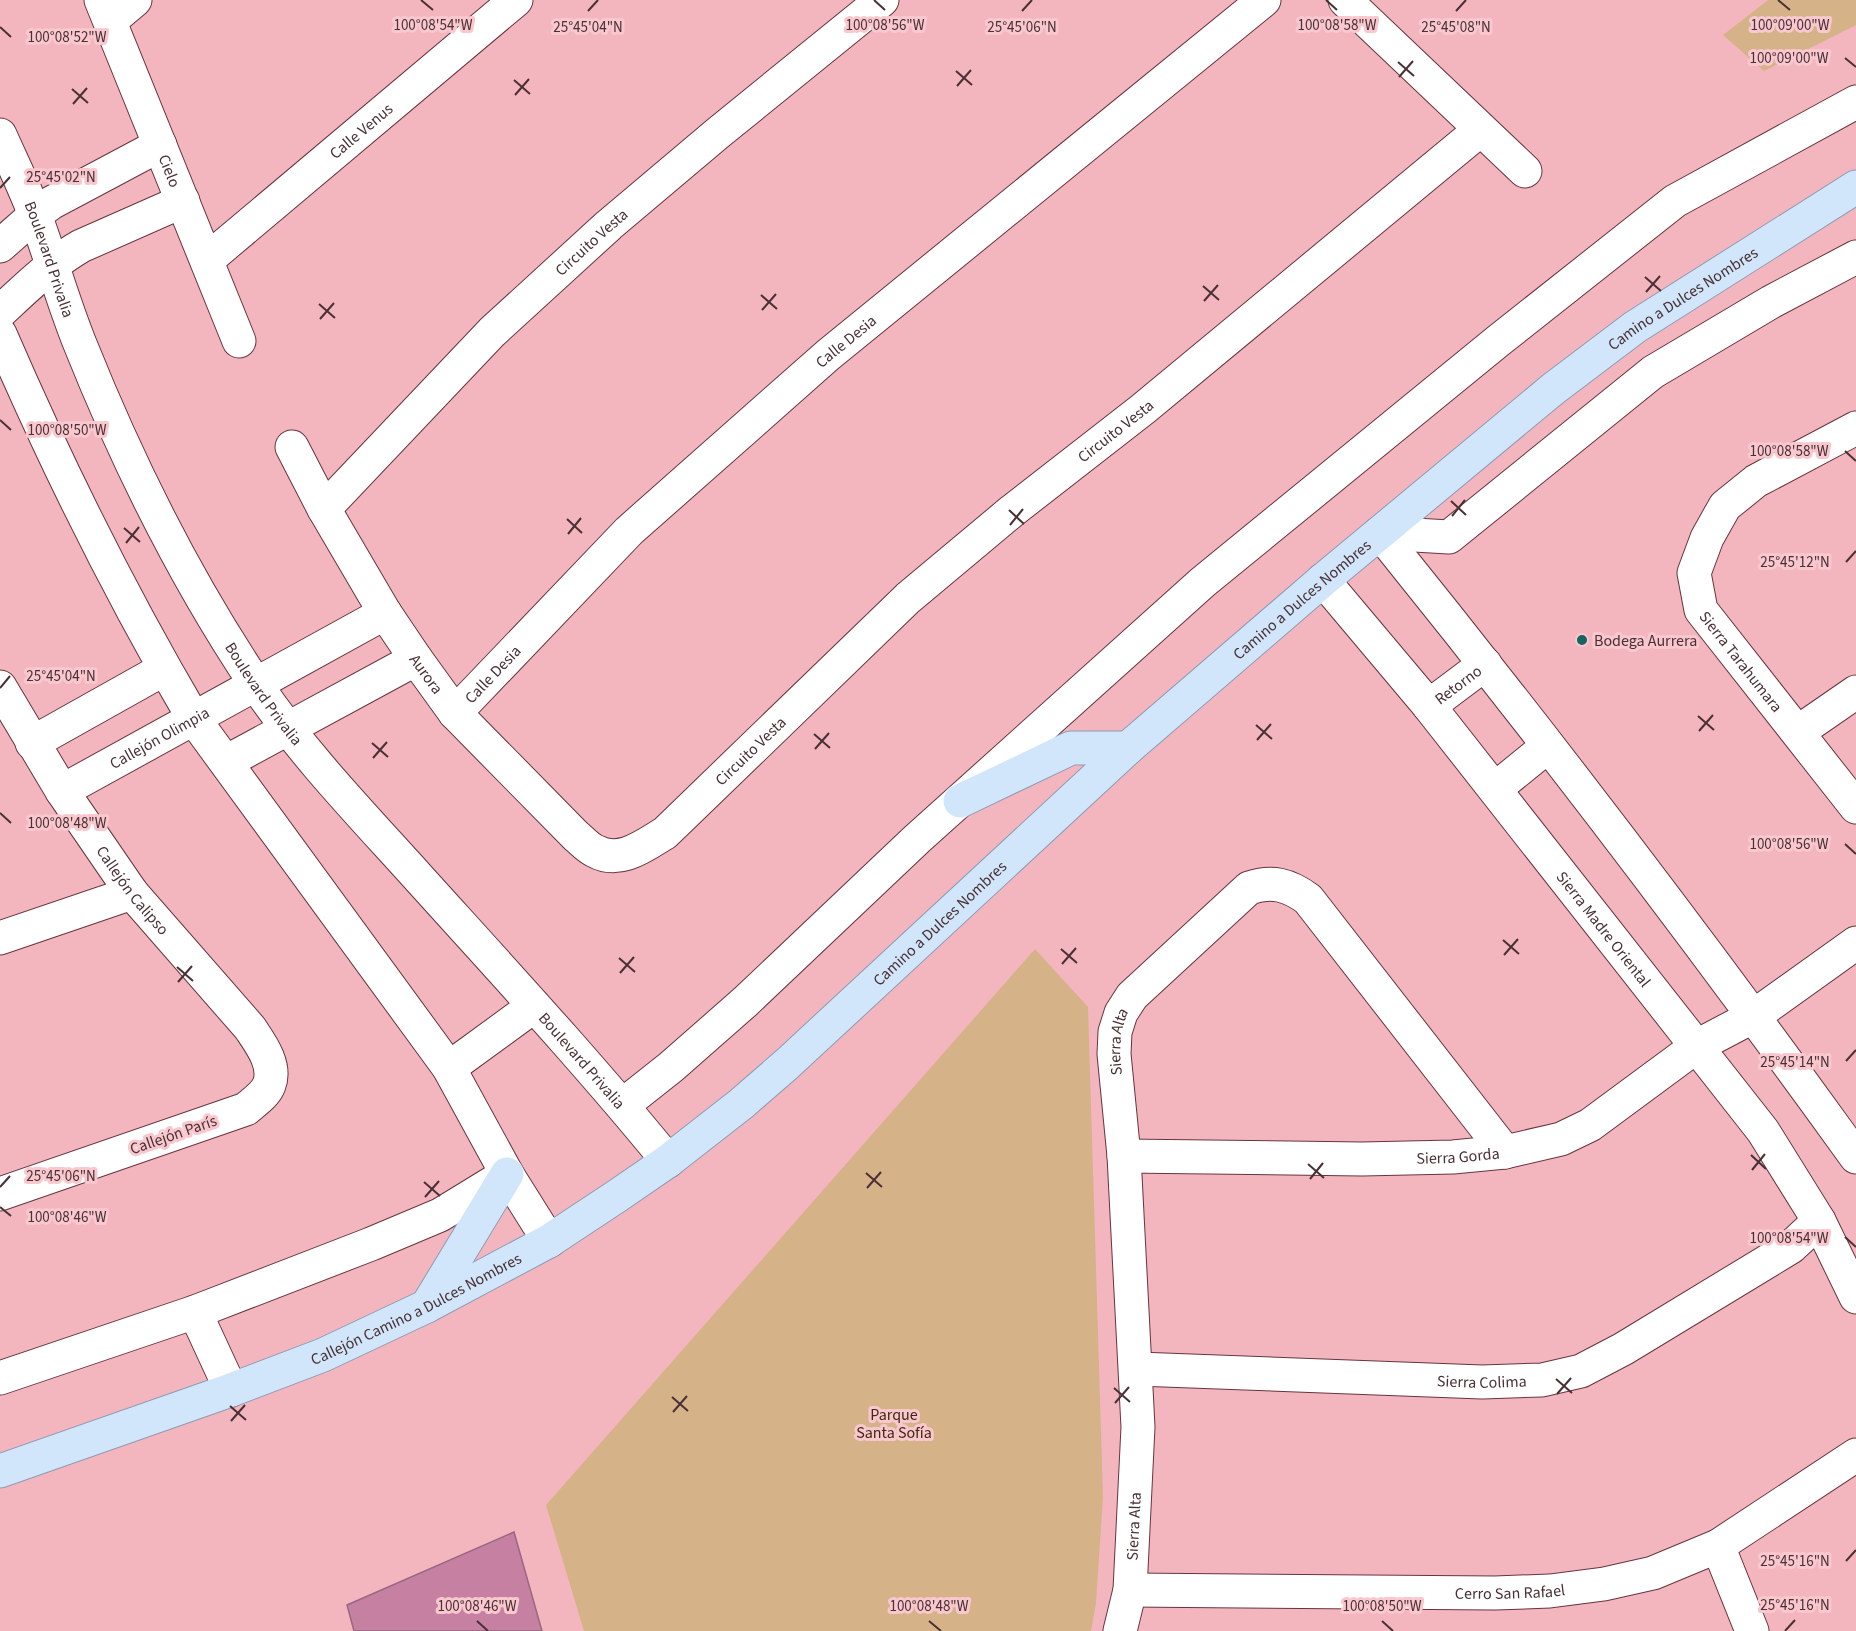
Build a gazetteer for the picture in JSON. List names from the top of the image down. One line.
{"streets":{"main road":["Camino a Dulces Nombres","Callejón Camino a Dulces Nombres"],"street":["Calle Venus","Cielo","Circuito Vesta","Boulevard Privalia","Calle Desia","Sierra Tarahumara","Aurora","Retorno","Callejón Olimpia","Callejón Calipso","Sierra Madre Oriental","Sierra Alta","Callejón París","Sierra Gorda","Sierra Colima","Cerro San Rafael"]},"crossings":[["Calle Venus","Cielo"],["Circuito Vesta","Aurora"],["Boulevard Privalia","Callejón Olimpia"],["Boulevard Privalia","Callejón Camino a Dulces Nombres"],["Camino a Dulces Nombres","Sierra Madre Oriental"],["Camino a Dulces Nombres","Callejón Camino a Dulces Nombres"],["Calle Desia","Aurora"],["Retorno","Sierra Madre Oriental"],["Callejón Olimpia","Callejón Calipso"],["Callejón Calipso","Callejón París"],["Sierra Madre Oriental","Sierra Gorda"],["Sierra Madre Oriental","Sierra Colima"],["Sierra Alta","Sierra Gorda"],["Sierra Alta","Sierra Colima"],["Sierra Alta","Cerro San Rafael"]],"parks":["Parque Santa Sofía"],"places":["Bodega Aurrera"],"coordinates":["100°08'54\"W","100°08'56\"W","100°08'58\"W","100°09'00\"W","25°45'04\"N","25°45'06\"N","25°45'08\"N","100°08'52\"W","25°45'02\"N","100°08'50\"W","25°45'12\"N","100°08'48\"W","25°45'14\"N","100°08'46\"W","25°45'16\"N"]}
